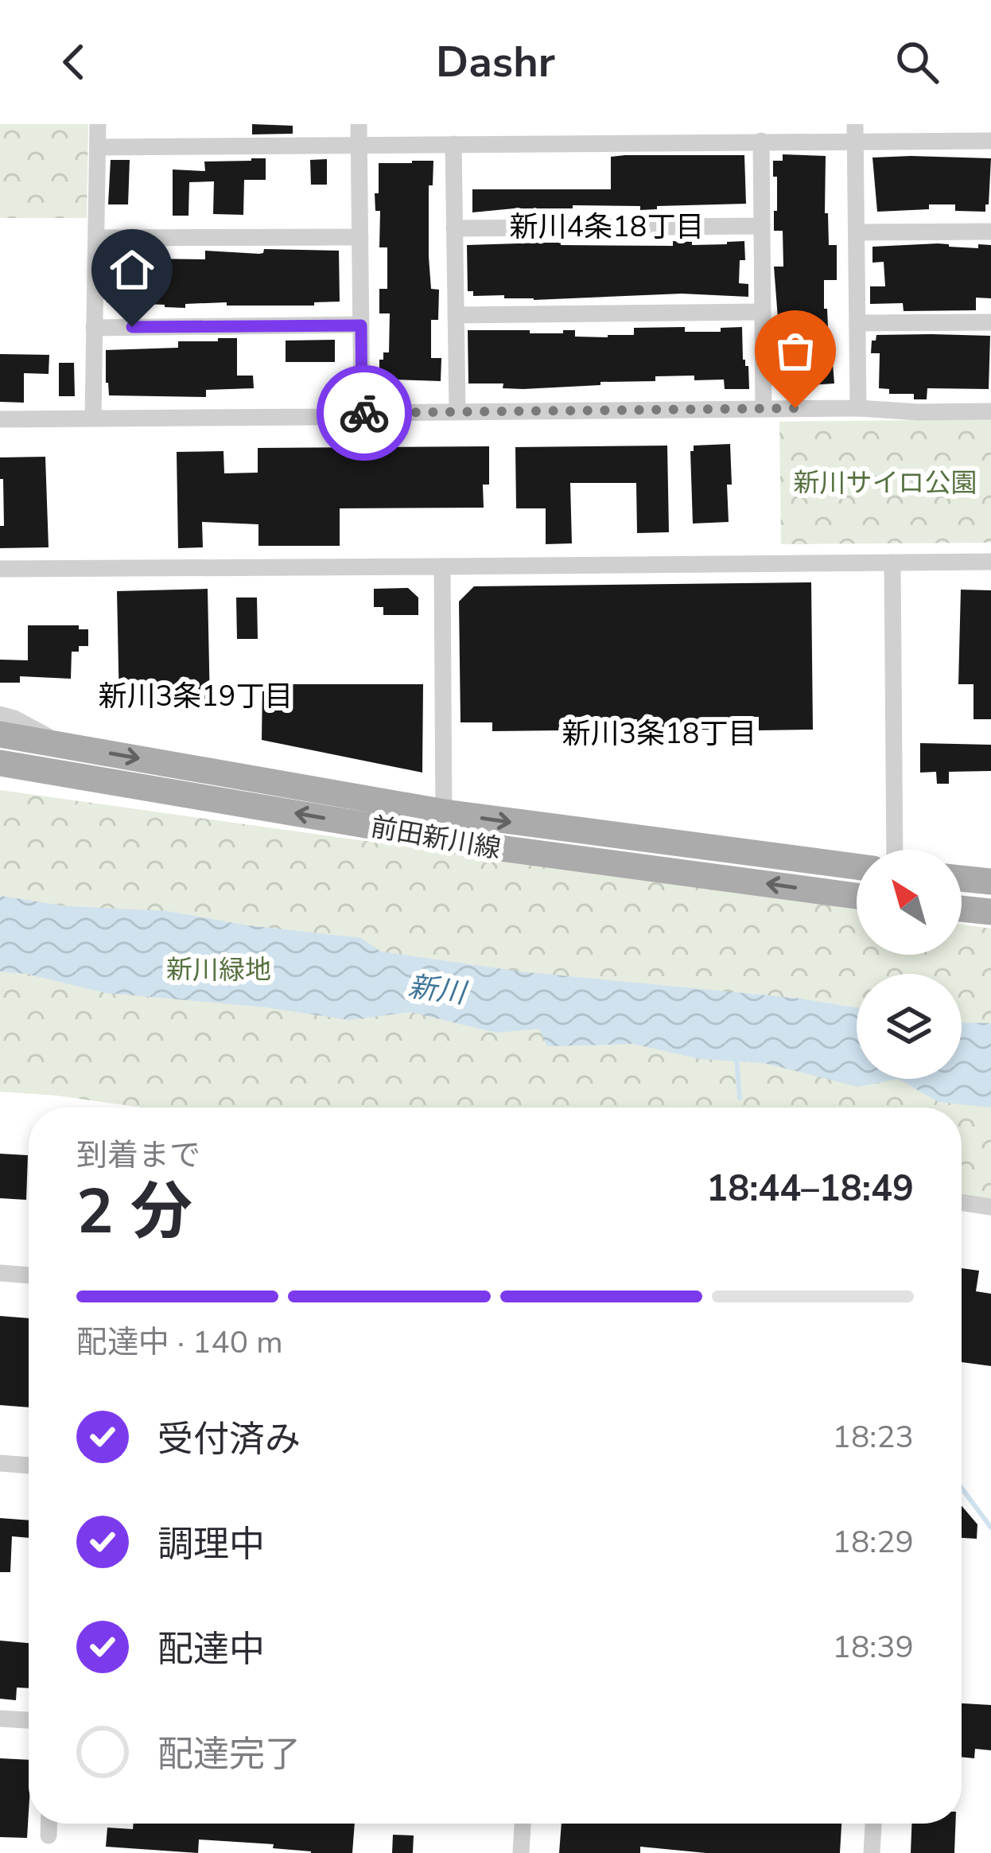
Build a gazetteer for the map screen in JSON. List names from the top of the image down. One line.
{"streets":{"main road":["前田新川線"]},"districts":["新川4条18丁目","新川3条19丁目","新川3条18丁目"],"water":["新川"],"parks":["新川サイロ公園","新川緑地"],"north":"top left","page":{"header":"Dashr","heading":["2 分","到着まで","18:44–18:49"],"bar":"配達中 · 140 m","list":[["受付済み","18:23"],["調理中","18:29"],["配達中","18:39"],"配達完了"]}}
